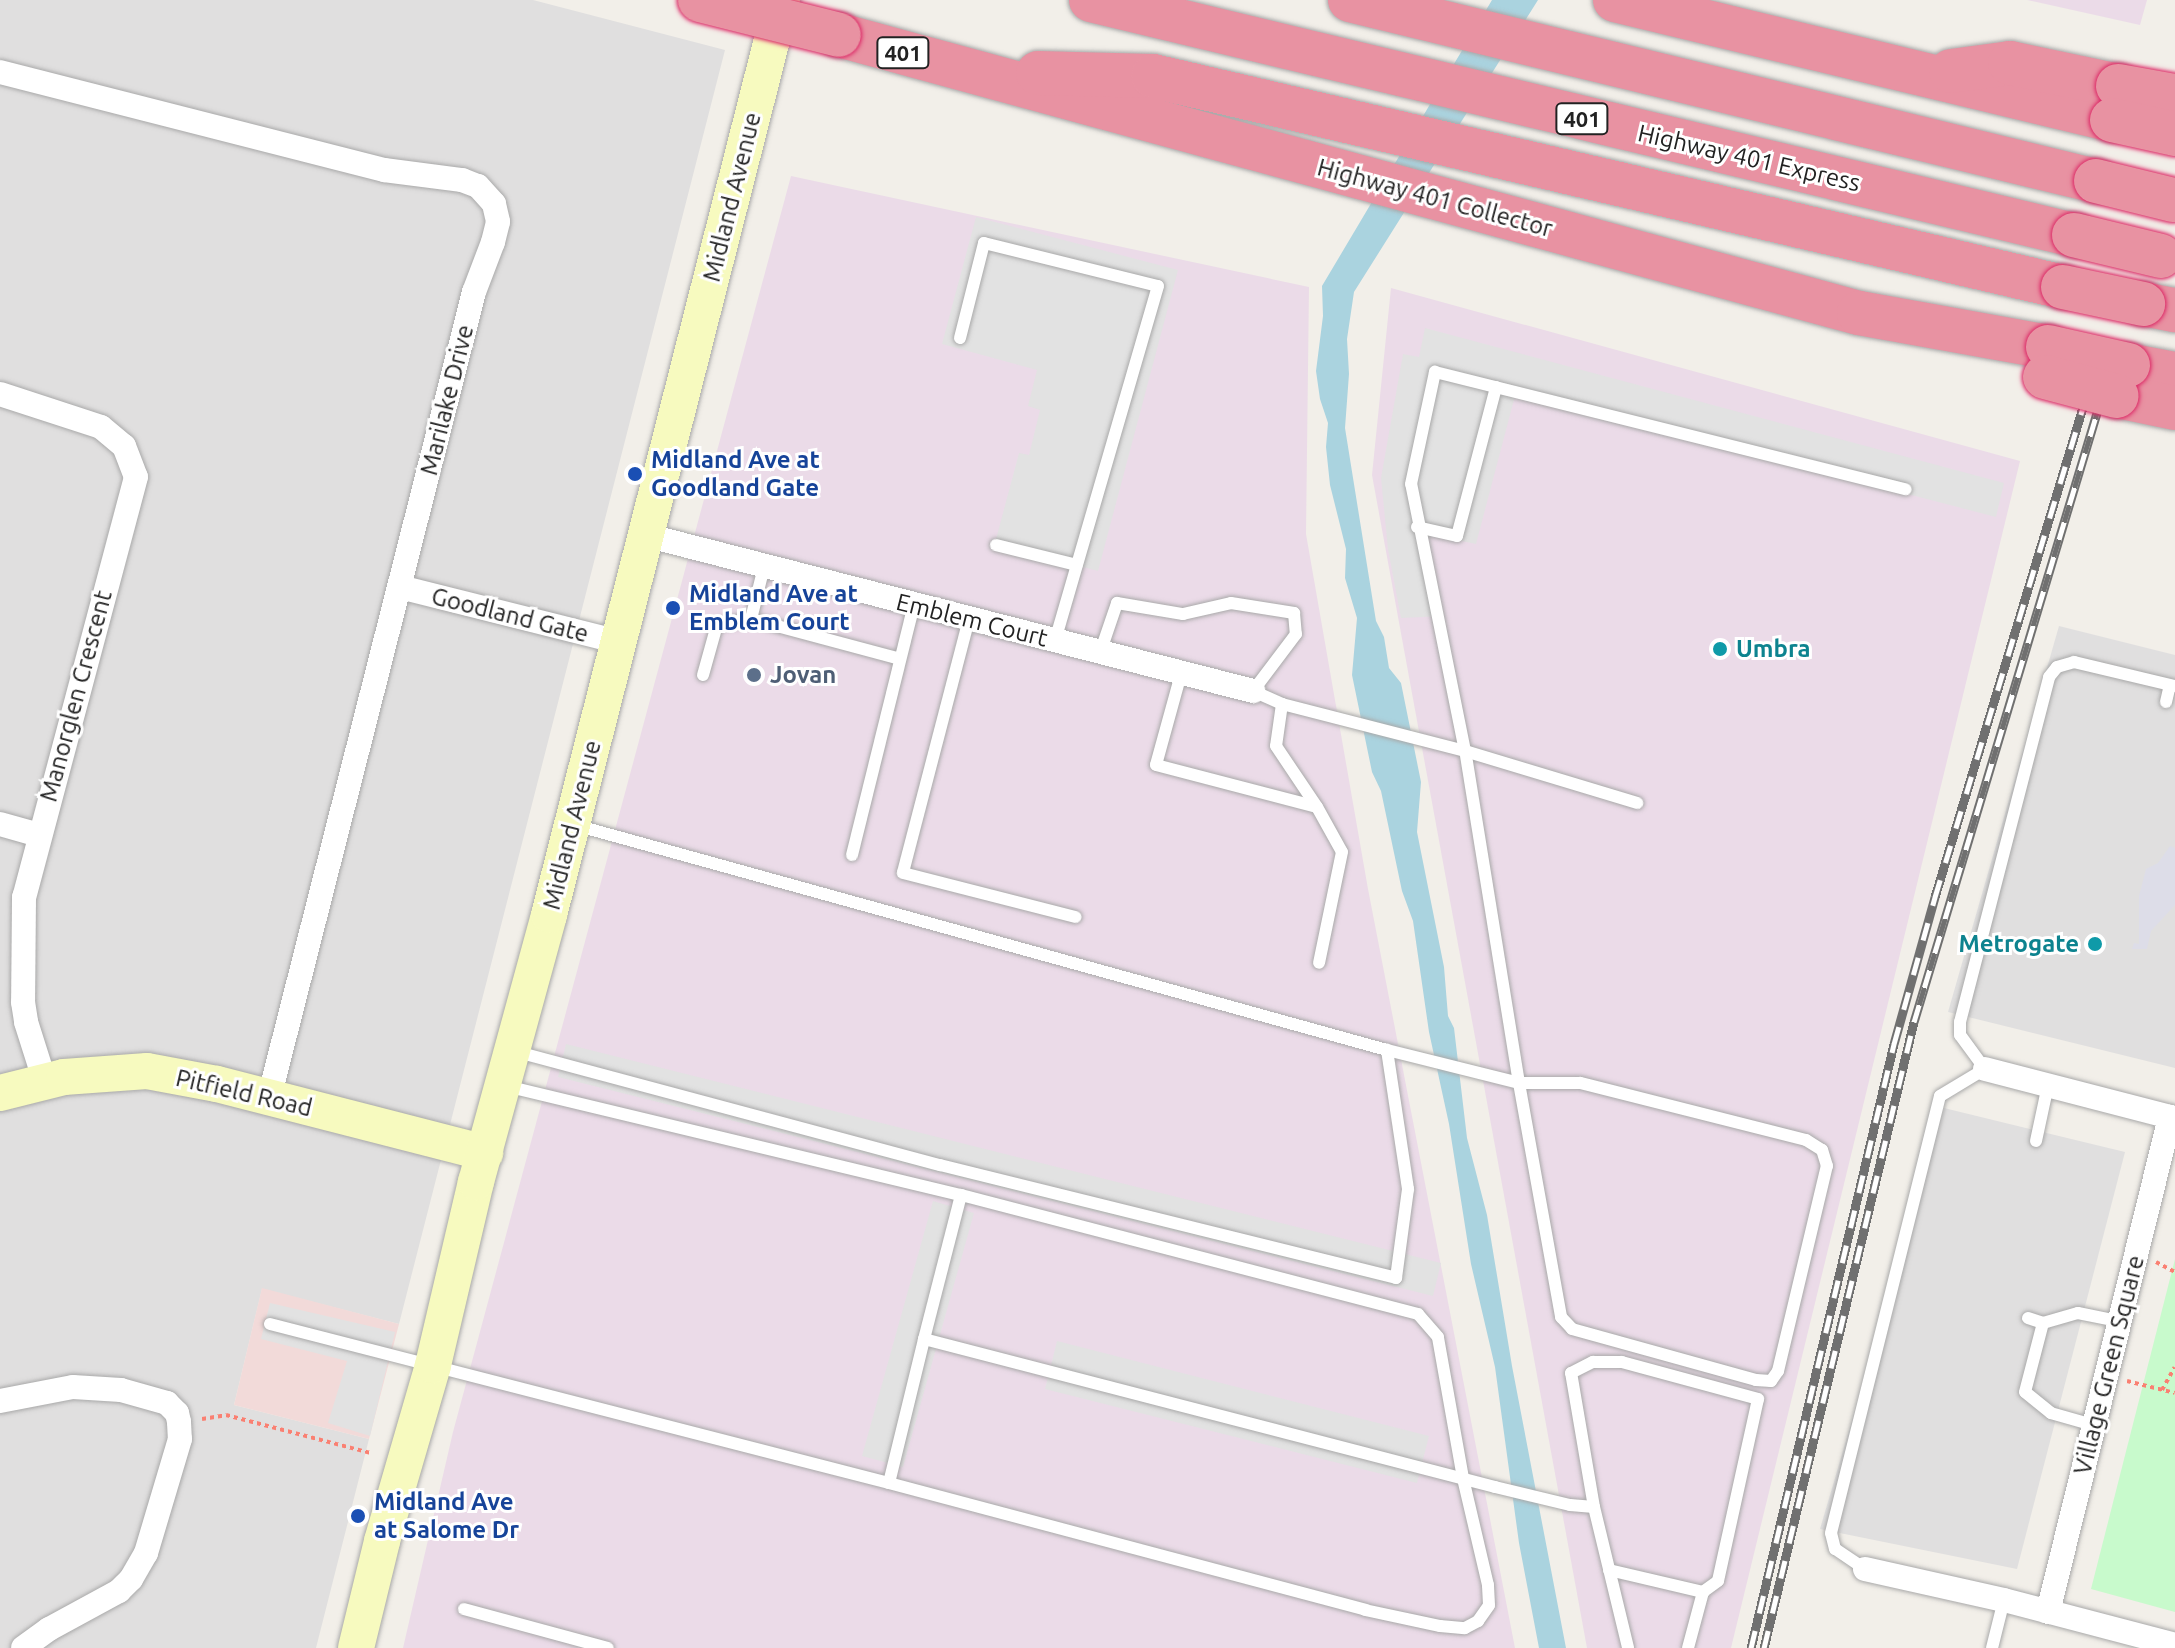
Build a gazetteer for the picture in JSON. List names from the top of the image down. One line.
{"streets":{"highway":["401","Highway 401 Express","Highway 401 Collector"],"main road":["Midland Avenue","Pitfield Road"],"street":["Marilake Drive","Goodland Gate","Emblem Court","Manorglen Crescent","Village Green Square"]},"crossings":[["Midland Avenue","Goodland Gate"],["Midland Avenue","Emblem Court"],["Midland Avenue","Pitfield Road"],["Marilake Drive","Goodland Gate"],["Marilake Drive","Pitfield Road"],["Manorglen Crescent","Pitfield Road"]],"places":["Midland Ave at Goodland Gate","Midland Ave at Emblem Court","Umbra","Jovan","Metrogate","Midland Ave at Salome Dr"]}
